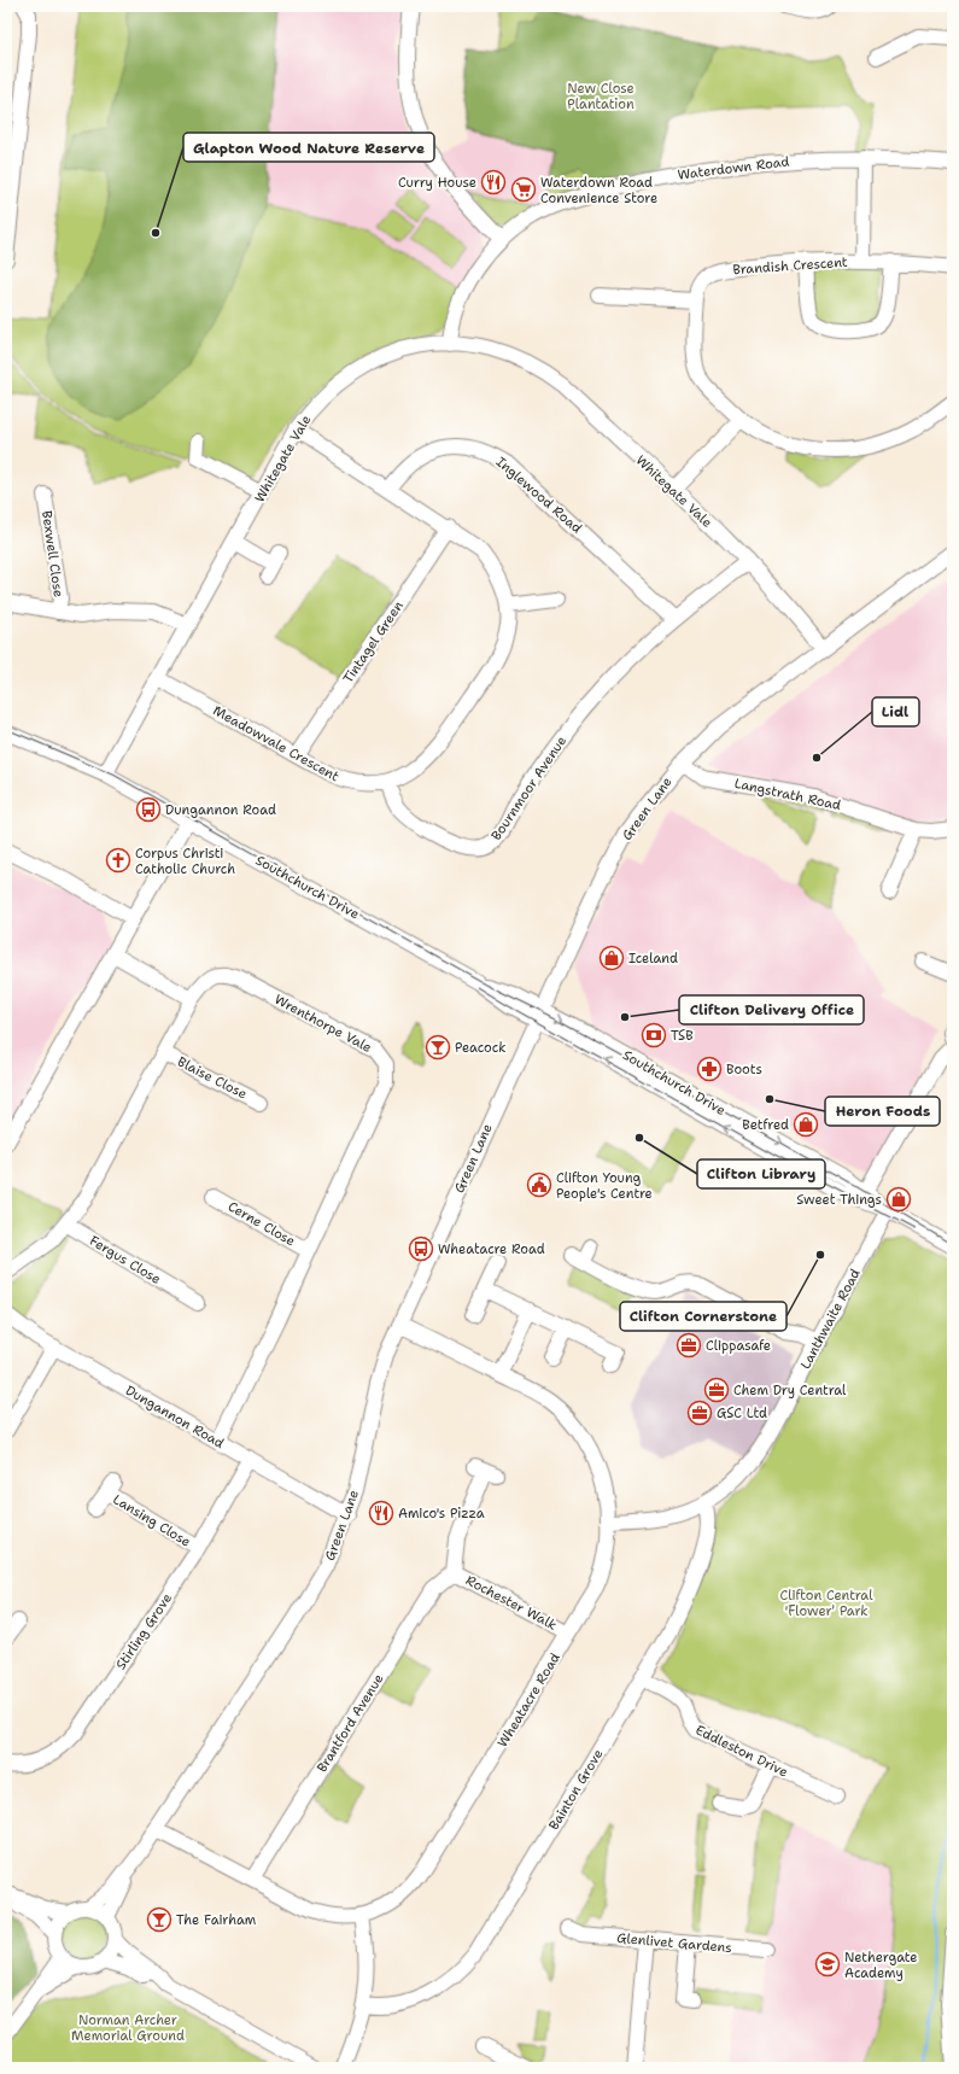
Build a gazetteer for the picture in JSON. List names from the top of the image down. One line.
{"streets":{"street":["Waterdown Road","Brandish Crescent","Whitegate Vale","Inglewood Road","Bexwell Close","Tintagel Green","Meadowvale Crescent","Bournmoor Avenue","Langstrath Road","Green Lane","Southchurch Drive","Wrenthorpe Vale","Blaise Close","Cerne Close","Fergus Close","Lanthwaite Road","Dungannon Road","Lansing Close","Rochester Walk","Stirling Grove","Wheatacre Road","Brantford Avenue","Eddleston Drive","Bainton Grove","Glenlivet Gardens"]},"crossings":[["Waterdown Road","Whitegate Vale"],["Whitegate Vale","Meadowvale Crescent"],["Whitegate Vale","Bournmoor Avenue"],["Whitegate Vale","Green Lane"],["Whitegate Vale","Southchurch Drive"],["Inglewood Road","Meadowvale Crescent"],["Inglewood Road","Bournmoor Avenue"],["Tintagel Green","Meadowvale Crescent"],["Meadowvale Crescent","Bournmoor Avenue"],["Langstrath Road","Green Lane"],["Green Lane","Southchurch Drive"],["Green Lane","Dungannon Road"],["Green Lane","Wheatacre Road"],["Southchurch Drive","Lanthwaite Road"],["Wrenthorpe Vale","Blaise Close"],["Wrenthorpe Vale","Cerne Close"],["Wrenthorpe Vale","Fergus Close"],["Wrenthorpe Vale","Dungannon Road"],["Lanthwaite Road","Wheatacre Road"],["Lanthwaite Road","Bainton Grove"],["Dungannon Road","Stirling Grove"],["Lansing Close","Stirling Grove"],["Rochester Walk","Wheatacre Road"],["Rochester Walk","Brantford Avenue"],["Wheatacre Road","Brantford Avenue"],["Eddleston Drive","Bainton Grove"]],"parks":["New Close Plantation","Clifton Central 'Flower' Park","Norman Archer Memorial Ground"],"places":{"restaurant":["Curry House","Amico's Pizza"],"supermarket":["Waterdown Road Convenience Store"],"other":["Glapton Wood Nature Reserve","Lidl","Clifton Delivery Office","Heron Foods","Clifton Library","Clifton Cornerstone"],"bus stop":["Dungannon Road","Wheatacre Road"],"church":["Corpus Christi Catholic Church"],"shop":["Iceland","Betfred","Sweet Things"],"bank":["TSB"],"bar":["Peacock","The Fairham"],"pharmacy":["Boots"],"public building":["Clifton Young People's Centre"],"office":["Clippasafe","Chem Dry Central","GSC Ltd"],"school or university":["Nethergate Academy"]}}
